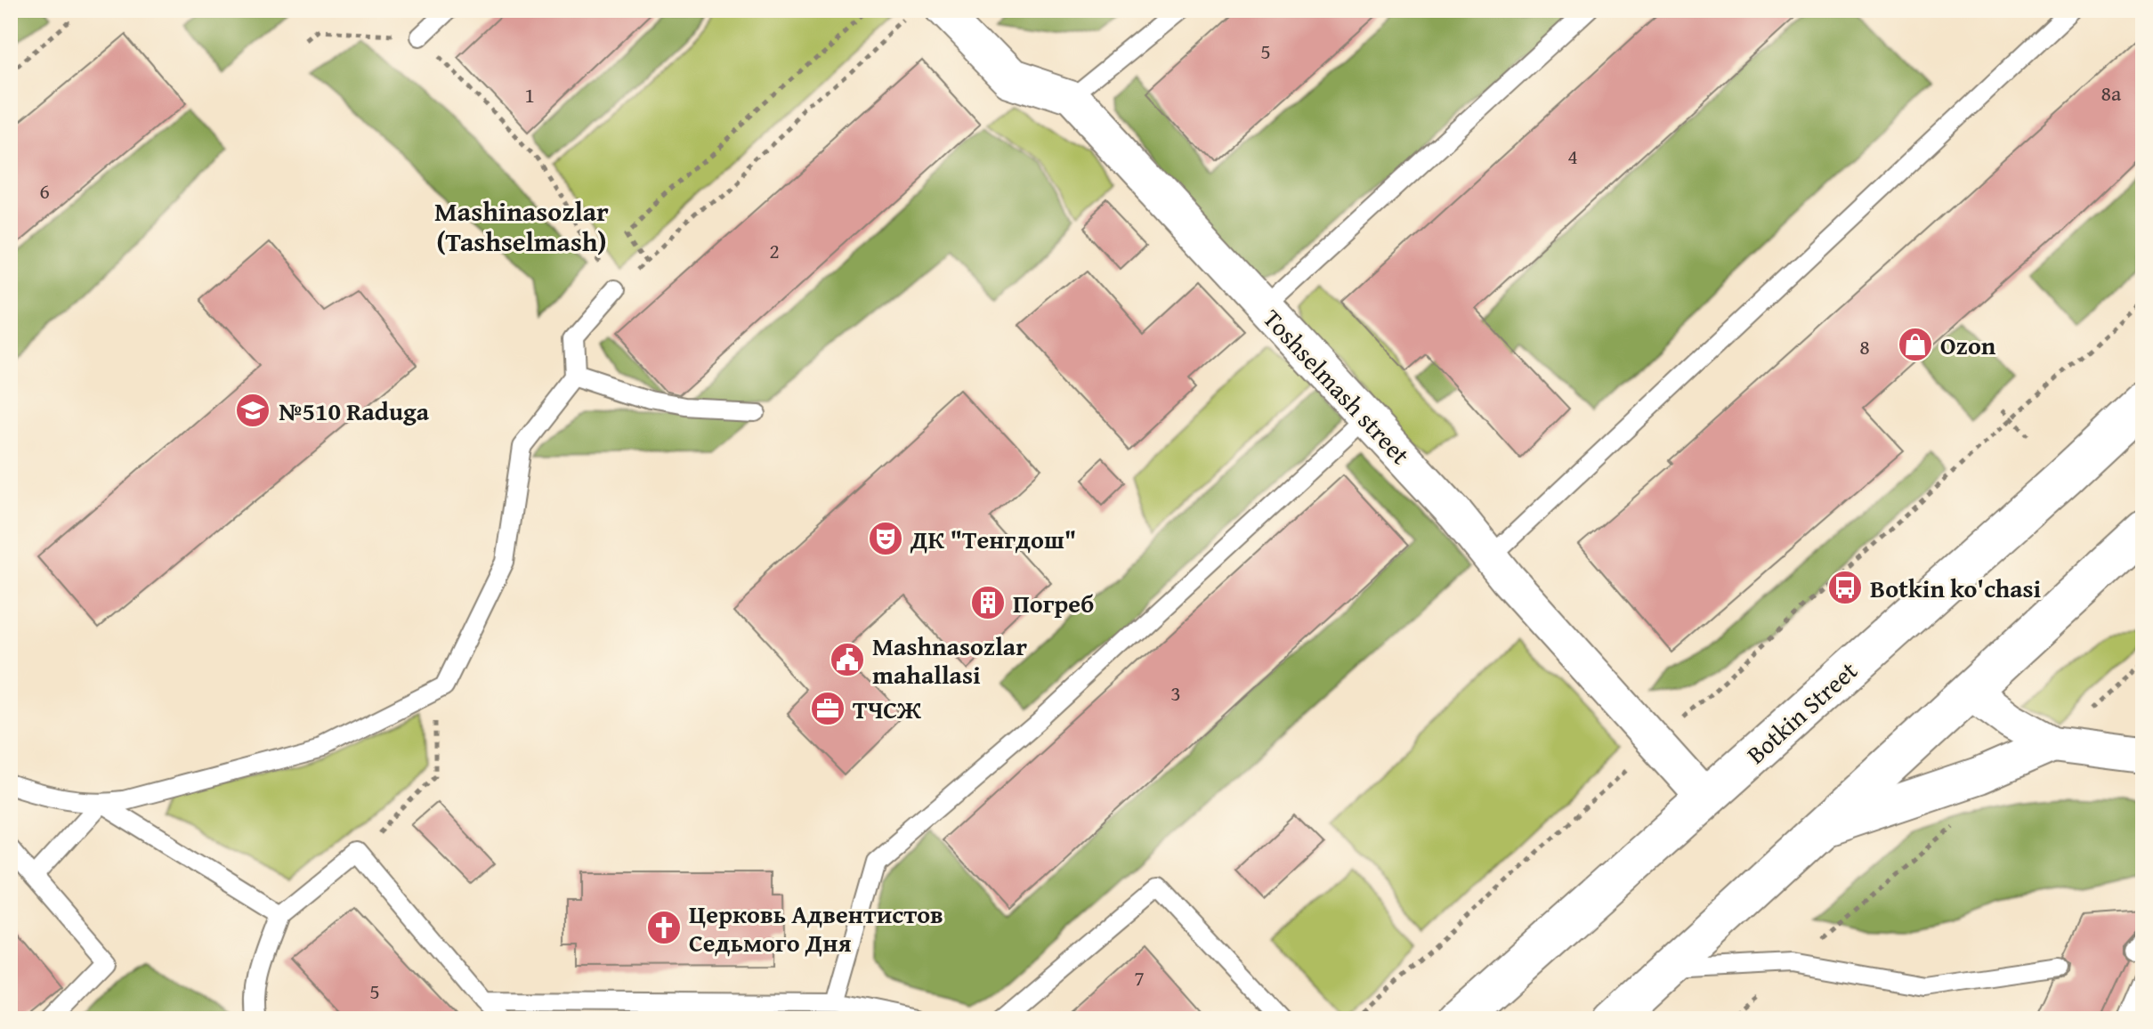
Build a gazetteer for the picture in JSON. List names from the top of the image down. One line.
{"streets":{"main road":["Botkin Street"],"street":["Toshselmash street"]},"crossings":[["Toshselmash street","Botkin Street"]],"districts":["Mashinasozlar (Tashselmash)"],"places":{"shop":["Ozon"],"school or university":["№510 Raduga"],"theatre":["ДК \"Тенгдош\""],"bus stop":["Botkin ko'chasi"],"building":["Погреб"],"public building":["Mashnasozlar mahallasi"],"office":["ТЧСЖ"],"church":["Церковь Адвентистов Седьмого Дня"]},"house_numbers":["5","8a","1","4","6","2","8","3","7","5"]}
